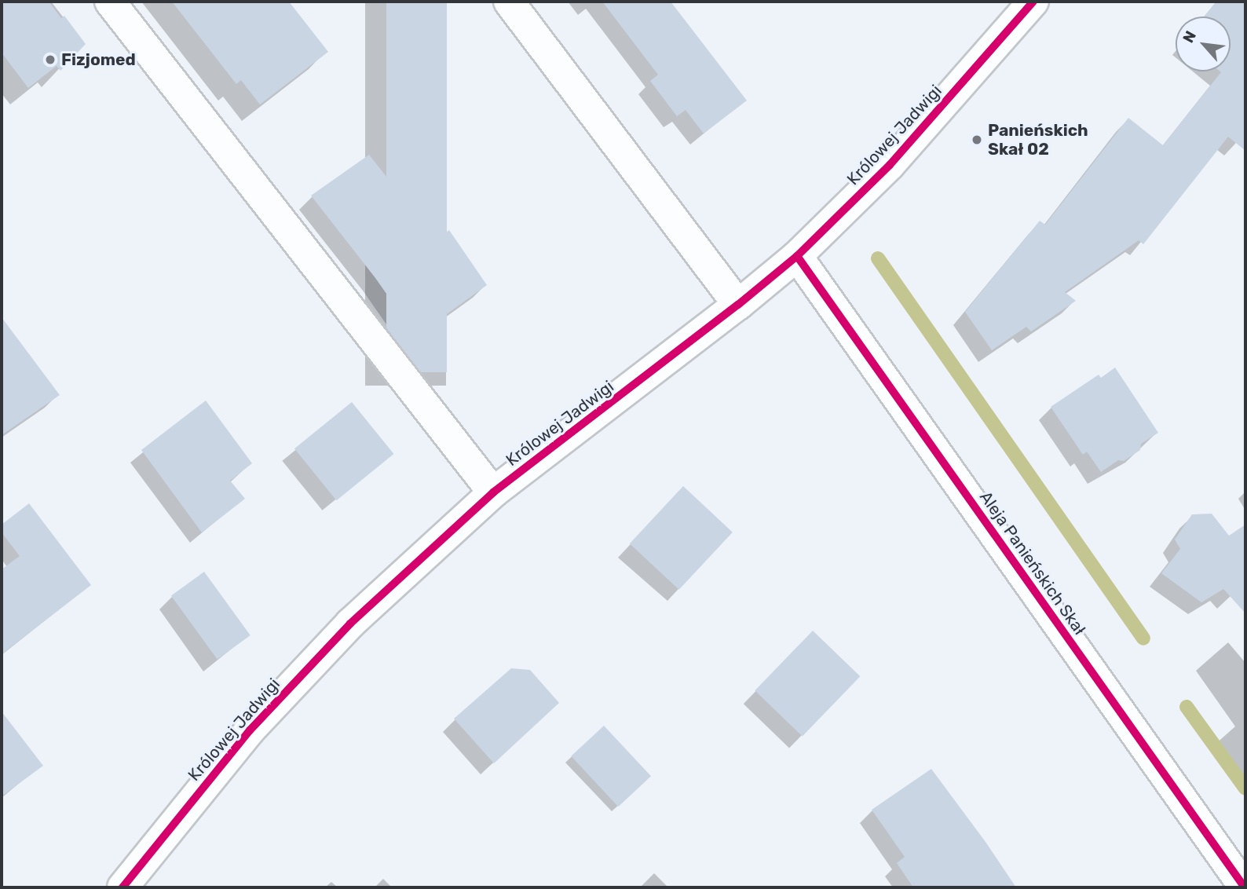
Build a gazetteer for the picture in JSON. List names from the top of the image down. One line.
{"streets":{"street":["Królowej Jadwigi","Aleja Panieńskich Skał"]},"crossings":[["Królowej Jadwigi","Aleja Panieńskich Skał"]],"places":["Fizjomed","Panieńskich Skał 02"],"north":"top left"}
